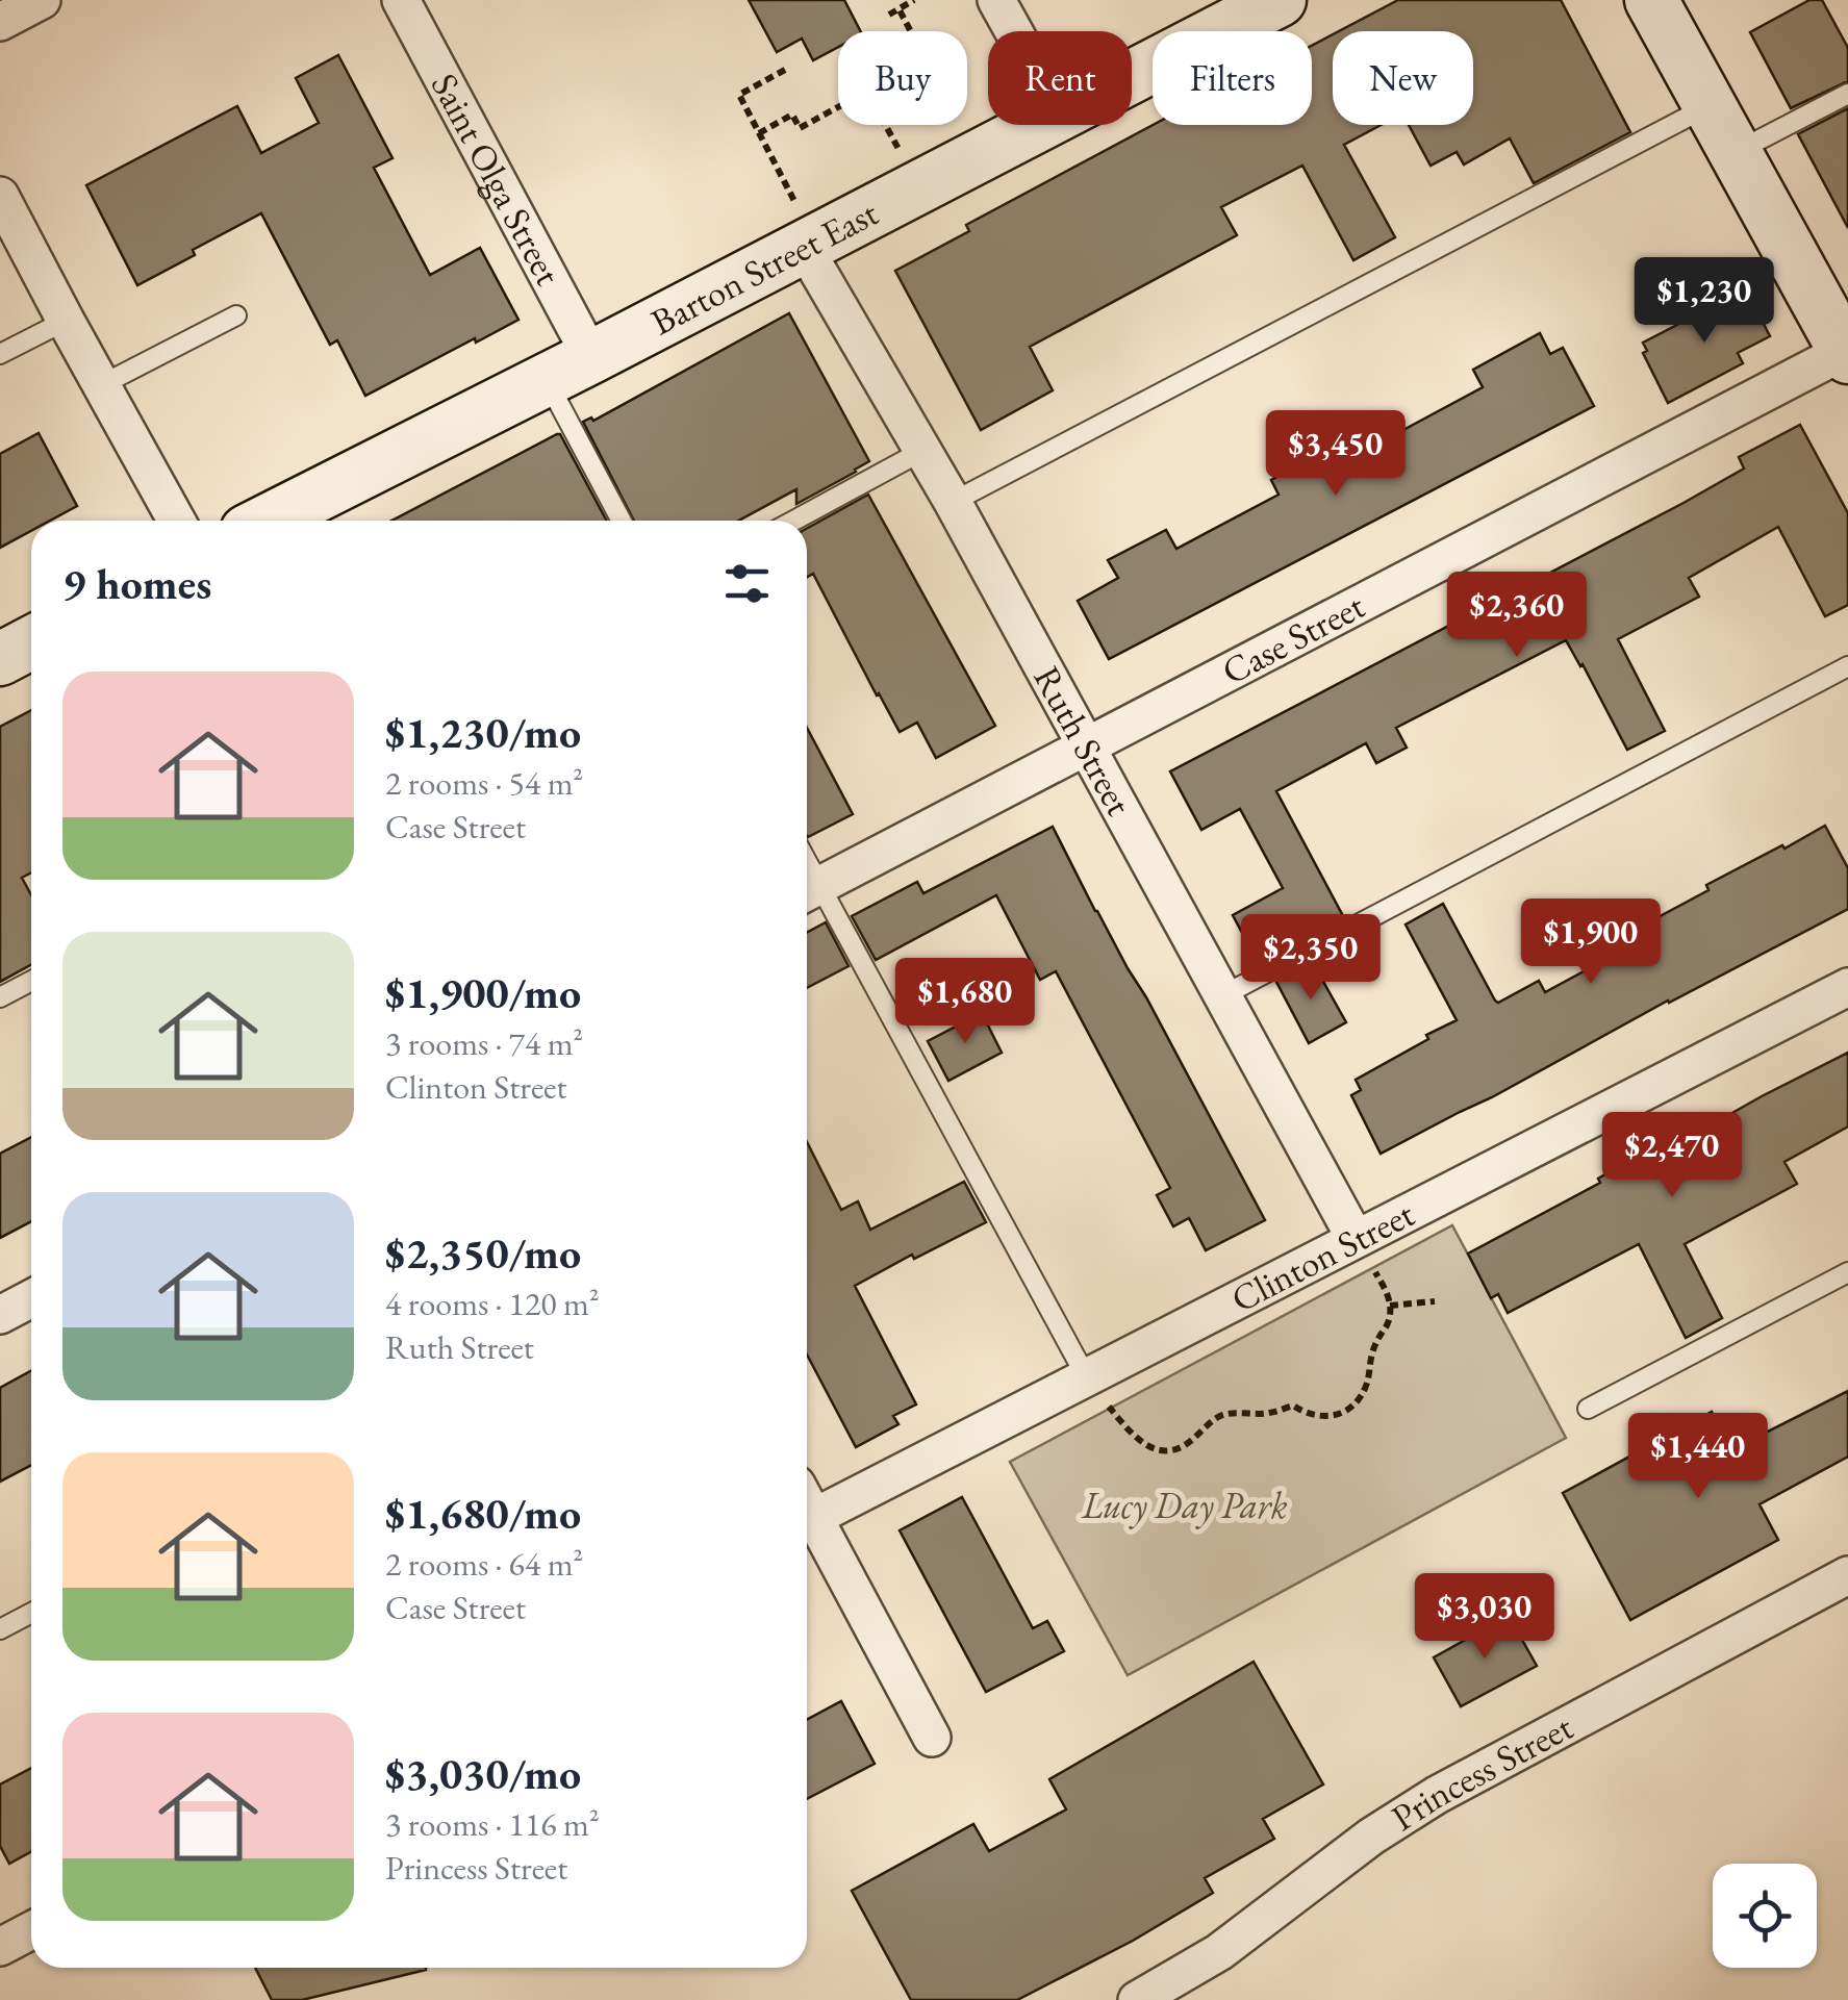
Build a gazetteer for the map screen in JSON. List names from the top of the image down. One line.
{"streets":{"main road":["Barton Street East"],"street":["Saint Olga Street","Case Street","Ruth Street","Clinton Street","Princess Street"]},"crossings":[["Saint Olga Street","Barton Street East"],["Barton Street East","Ruth Street"],["Case Street","Ruth Street"],["Ruth Street","Clinton Street"]],"parks":["Lucy Day Park"],"page":{"chip":["Buy","Rent","Filters","New"],"price":["$1,230","$3,450","$2,360","$1,900","$2,350","$1,680","$2,470","$1,440","$3,030"],"heading":"9 homes","list":[{"name":"$1,230/mo","note":"2 rooms · 54 m² · Case Street"},{"name":"$1,900/mo","note":"3 rooms · 74 m² · Clinton Street"},{"name":"$2,350/mo","note":"4 rooms · 120 m² · Ruth Street"},{"name":"$1,680/mo","note":"2 rooms · 64 m² · Case Street"},{"name":"$3,030/mo","note":"3 rooms · 116 m² · Princess Street"}]}}
